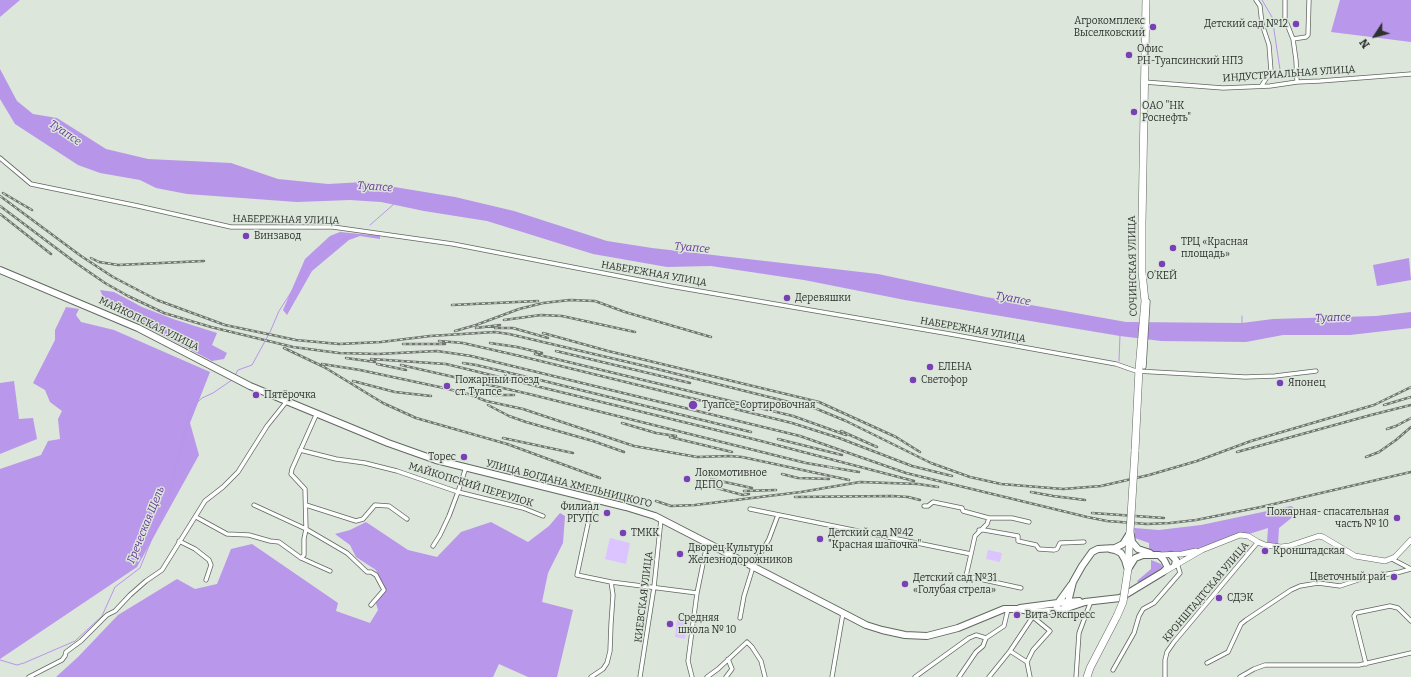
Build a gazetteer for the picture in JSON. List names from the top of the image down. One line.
{"streets":{"highway":["СОЧИНСКАЯ УЛИЦА"],"main road":["МАЙКОПСКАЯ УЛИЦА","УЛИЦА БОГДАНА ХМЕЛЬНИЦКОГО"],"street":["ИНДУСТРИАЛЬНАЯ УЛИЦА","НАБЕРЕЖНАЯ УЛИЦА","МАЙКОПСКИЙ ПЕРЕУЛОК","КРОНШТАДТСКАЯ УЛИЦА","КИЕВСКАЯ УЛИЦА"]},"crossings":[["ИНДУСТРИАЛЬНАЯ УЛИЦА","СОЧИНСКАЯ УЛИЦА"],["НАБЕРЕЖНАЯ УЛИЦА","СОЧИНСКАЯ УЛИЦА"],["МАЙКОПСКАЯ УЛИЦА","УЛИЦА БОГДАНА ХМЕЛЬНИЦКОГО"],["УЛИЦА БОГДАНА ХМЕЛЬНИЦКОГО","КИЕВСКАЯ УЛИЦА"]],"water":["Туапсе","Греческая Щель"],"places":["Детский сад №12","Агрокомплекс Выселковский","Офис РН-Туапсинский НПЗ","ОАО \"НК Роснефть\"","Винзавод","ТРЦ «Красная площадь»","О’КЕЙ","Деревяшки","ЕЛЕНА","Светофор","Японец","Пожарный поезд ст. Туапсе","Пятёрочка","Туапсе-Сортировочная","Торес","Локомотивное ДЕПО","Филиал РГУПС","Пожарная- спасательная часть № 10","ТМКК","Детский сад №42 \"Красная шапочка\"","Кронштадская","Дворец Культуры Железнодорожников","Цветочный рай","Детский сад №31 «Голубая стрела»","СДЭК","Вита Экспресс","Средняя школа № 10"],"north":"bottom left"}
